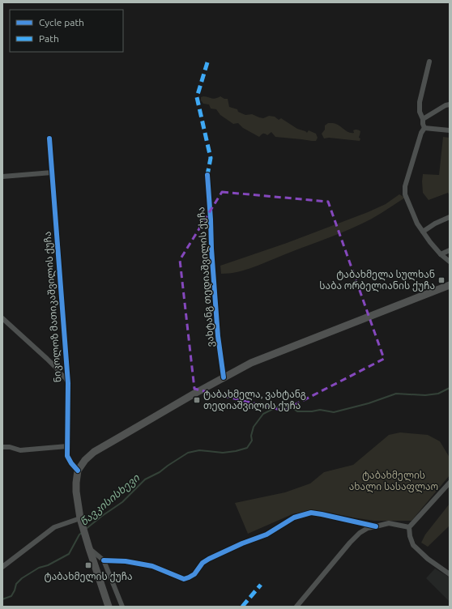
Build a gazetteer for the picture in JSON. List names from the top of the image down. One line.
{"streets":{"street":["ვახტანგ თედიაშვილის ქუჩა","ნიკოლოზ მათიკაშვილის ქუჩა"]},"water":["წავკისისხევი"],"parks":["ტაბახმელის ახალი სასაფლაო"],"places":{"transit":["ტაბახმელა სულხან საბა ორბელიანის ქუჩა","ტაბახმელა, ვახტანგ თედიაშვილის ქუჩა","ტაბახმელის ქუჩა"]},"legend":["Cycle path","Path"]}
